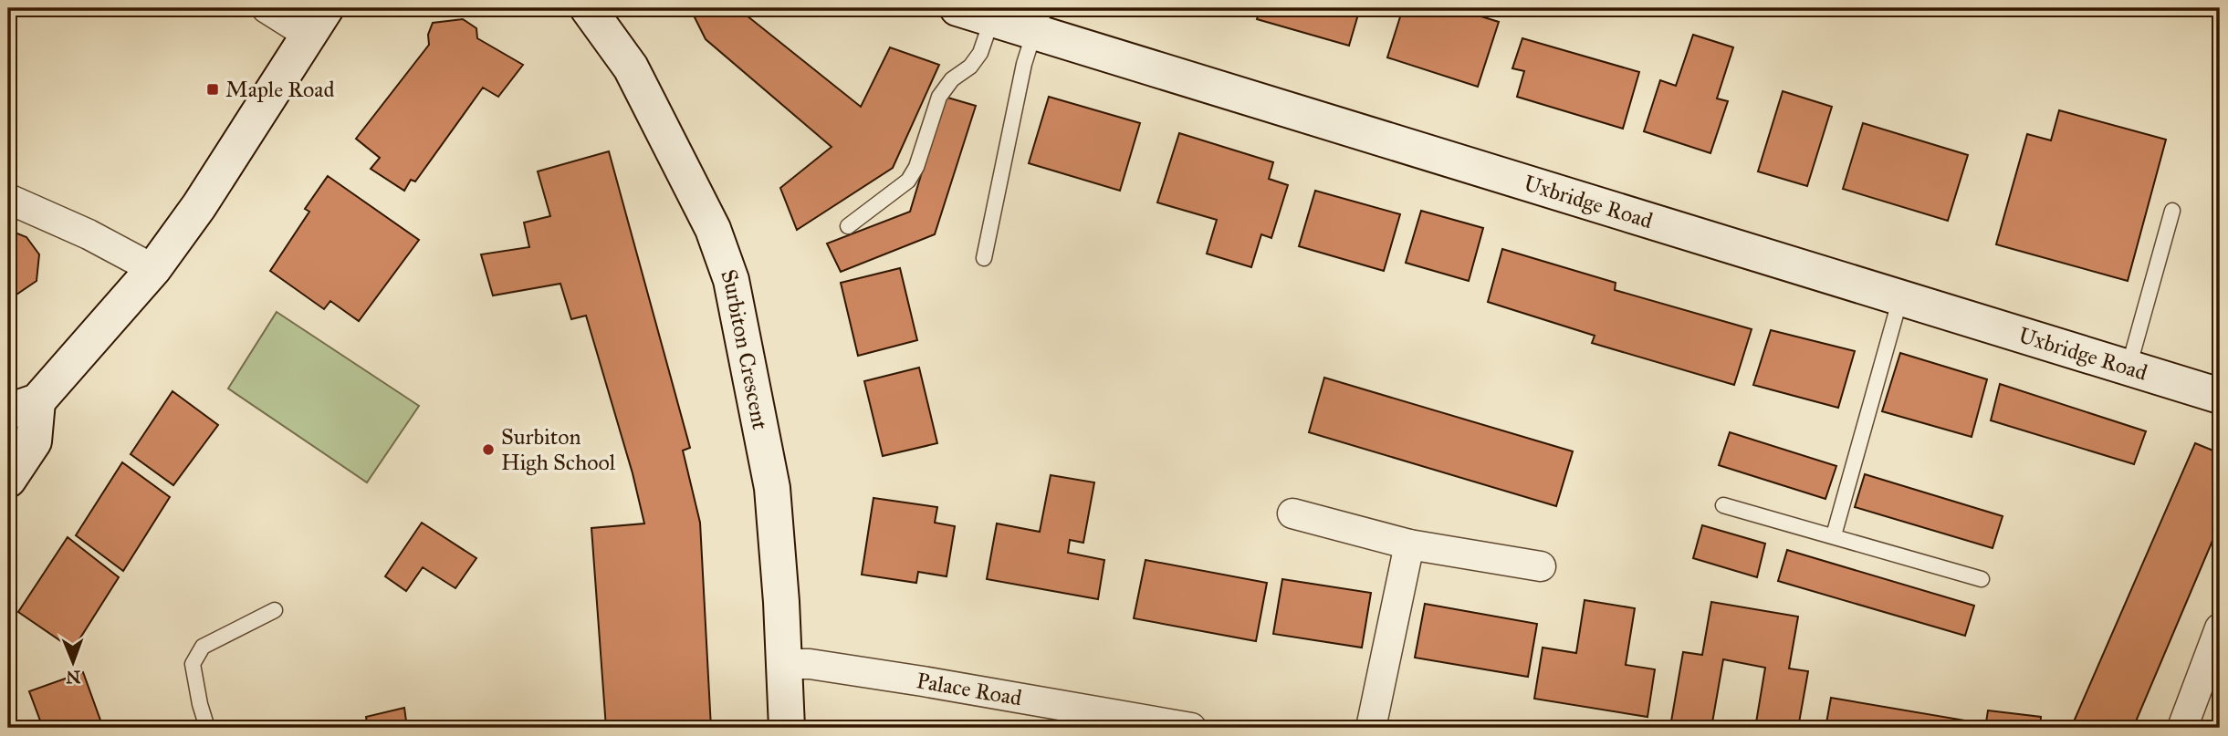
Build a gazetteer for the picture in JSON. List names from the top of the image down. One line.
{"streets":{"street":["Uxbridge Road","Surbiton Crescent","Palace Road"]},"crossings":[["Surbiton Crescent","Palace Road"]],"places":{"transit":["Maple Road"],"other":["Surbiton High School"]},"north":"bottom"}
